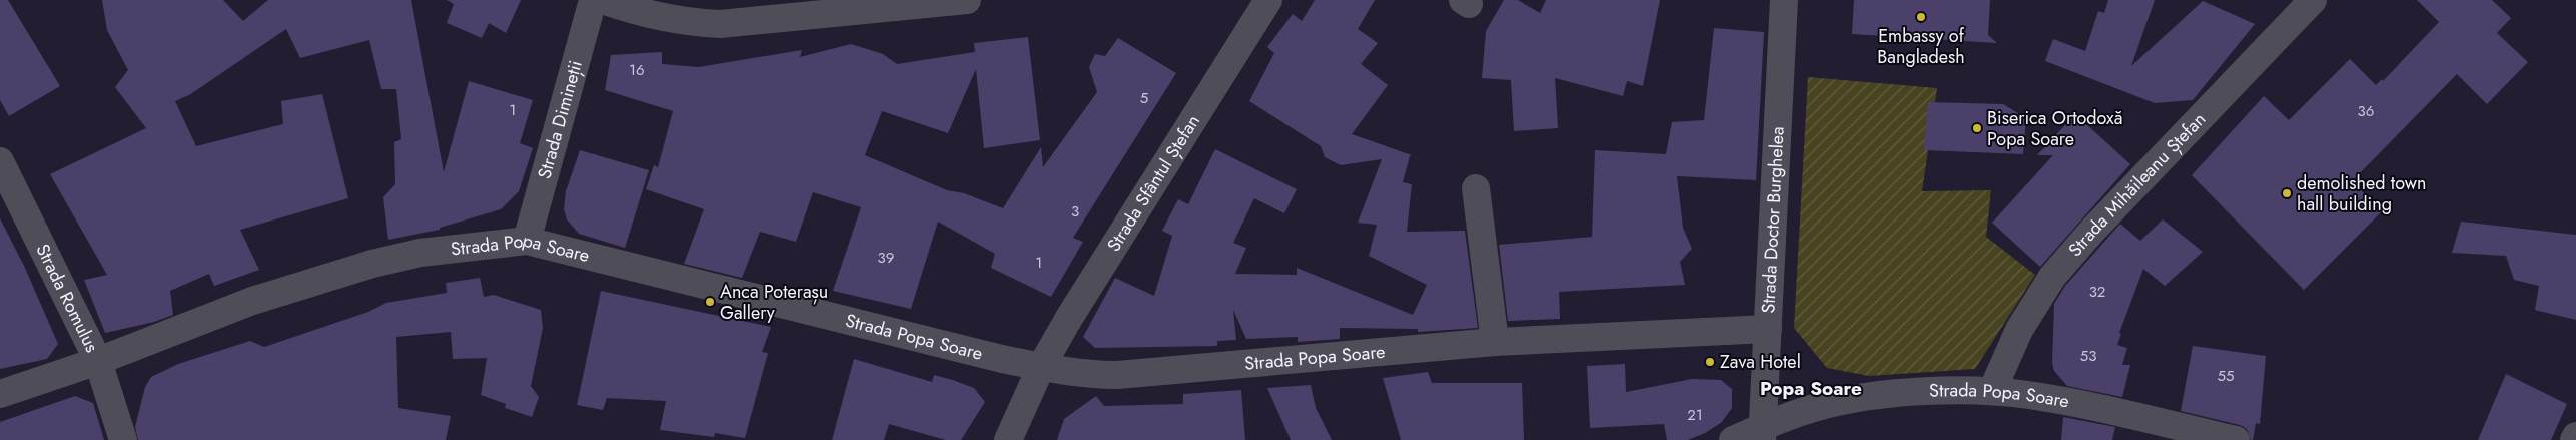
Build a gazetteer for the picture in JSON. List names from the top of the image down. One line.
{"streets":{"street":["Strada Dimineții","Strada Sfântul Ștefan","Strada Mihăileanu Ștefan","Strada Doctor Burghelea","Strada Popa Soare","Strada Romulus"]},"crossings":[["Strada Dimineții","Strada Popa Soare"],["Strada Sfântul Ștefan","Strada Popa Soare"],["Strada Mihăileanu Ștefan","Strada Popa Soare"],["Strada Doctor Burghelea","Strada Popa Soare"],["Strada Popa Soare","Strada Romulus"]],"districts":["Popa Soare"],"places":["Embassy of Bangladesh","Biserica Ortodoxă Popa Soare","demolished town hall building","Anca Poterașu Gallery","Zava Hotel"],"house_numbers":["16","5","1","36","3","39","1","32","53","55","21"]}
